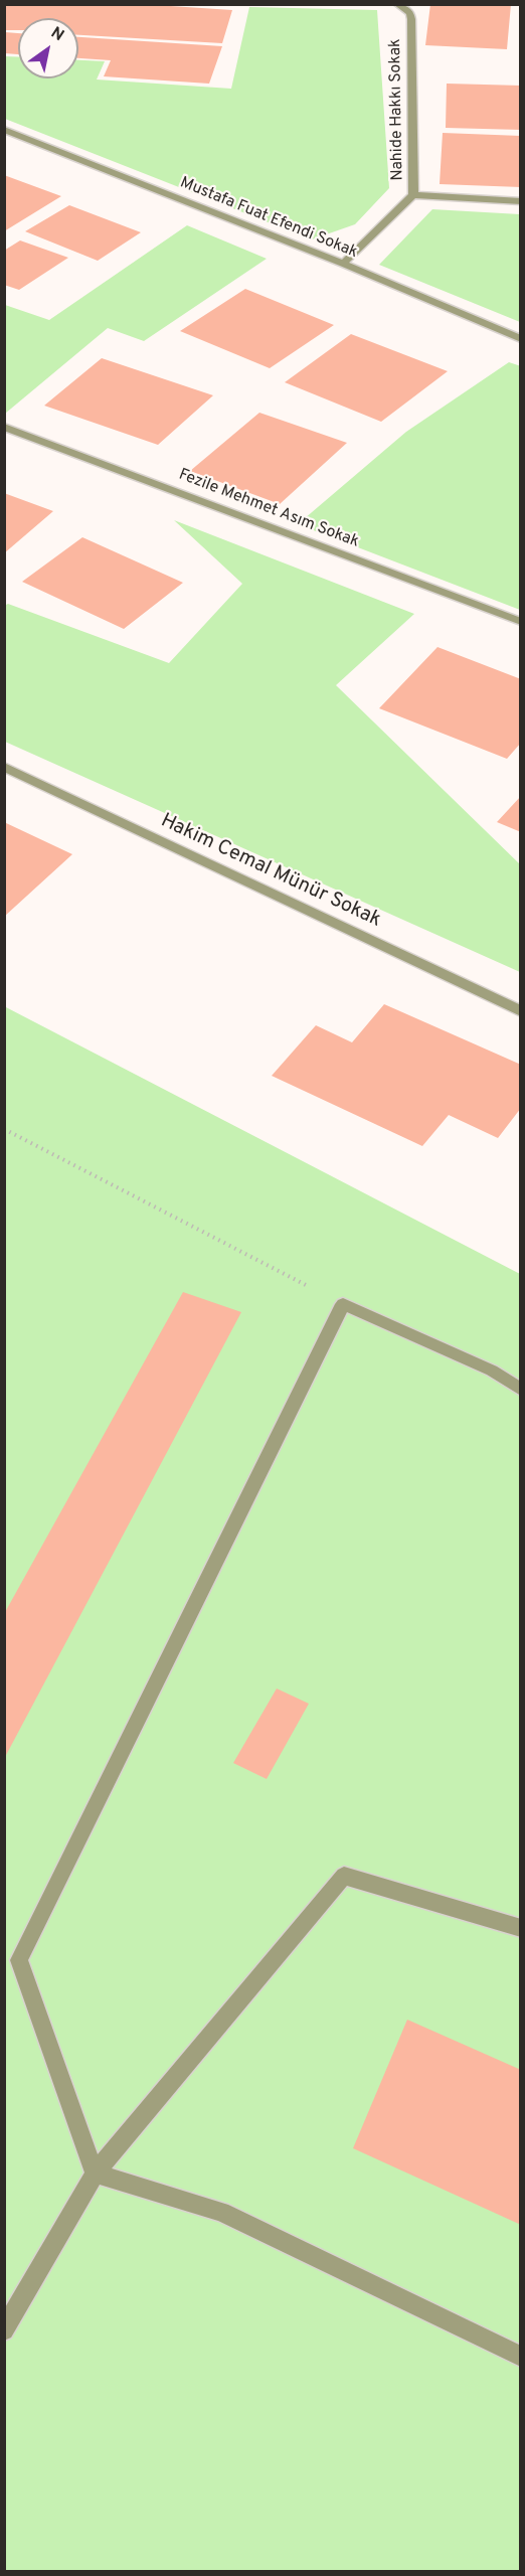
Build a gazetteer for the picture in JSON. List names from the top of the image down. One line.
{"streets":{"street":["Nahide Hakkı Sokak","Mustafa Fuat Efendi Sokak","Fezile Mehmet Asım Sokak","Hakim Cemal Münür Sokak"]},"crossings":[["Nahide Hakkı Sokak","Mustafa Fuat Efendi Sokak"]],"north":"top right"}
